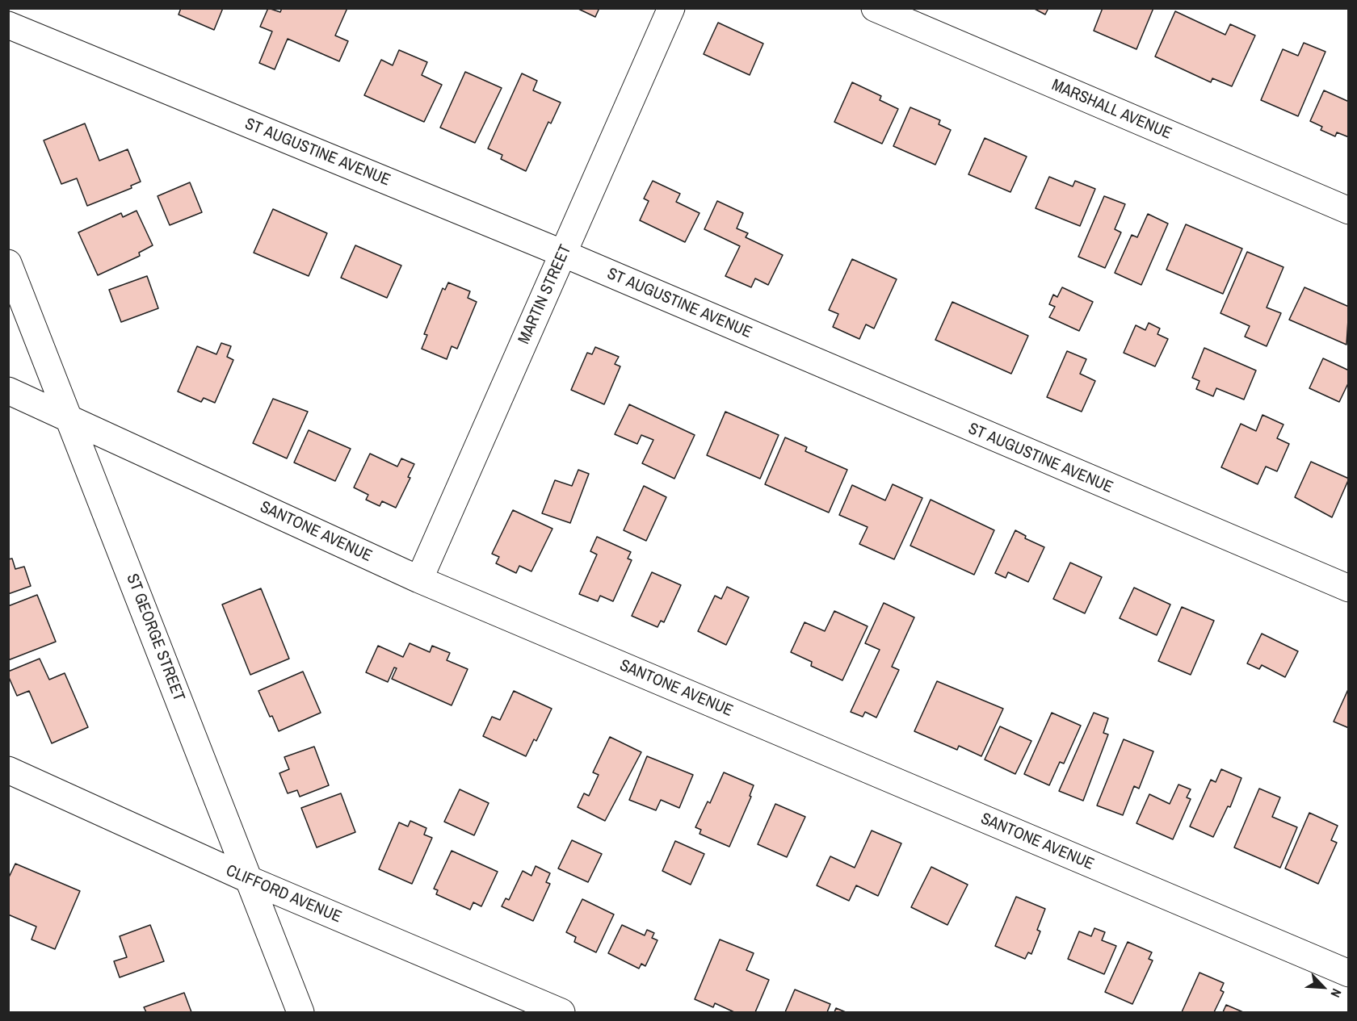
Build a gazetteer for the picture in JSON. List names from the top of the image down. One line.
{"streets":{"street":["MARSHALL AVENUE","ST AUGUSTINE AVENUE","MARTIN STREET","SANTONE AVENUE","ST GEORGE STREET","CLIFFORD AVENUE"]},"crossings":[["ST AUGUSTINE AVENUE","MARTIN STREET"],["MARTIN STREET","SANTONE AVENUE"],["SANTONE AVENUE","ST GEORGE STREET"],["ST GEORGE STREET","CLIFFORD AVENUE"]],"north":"bottom right"}
